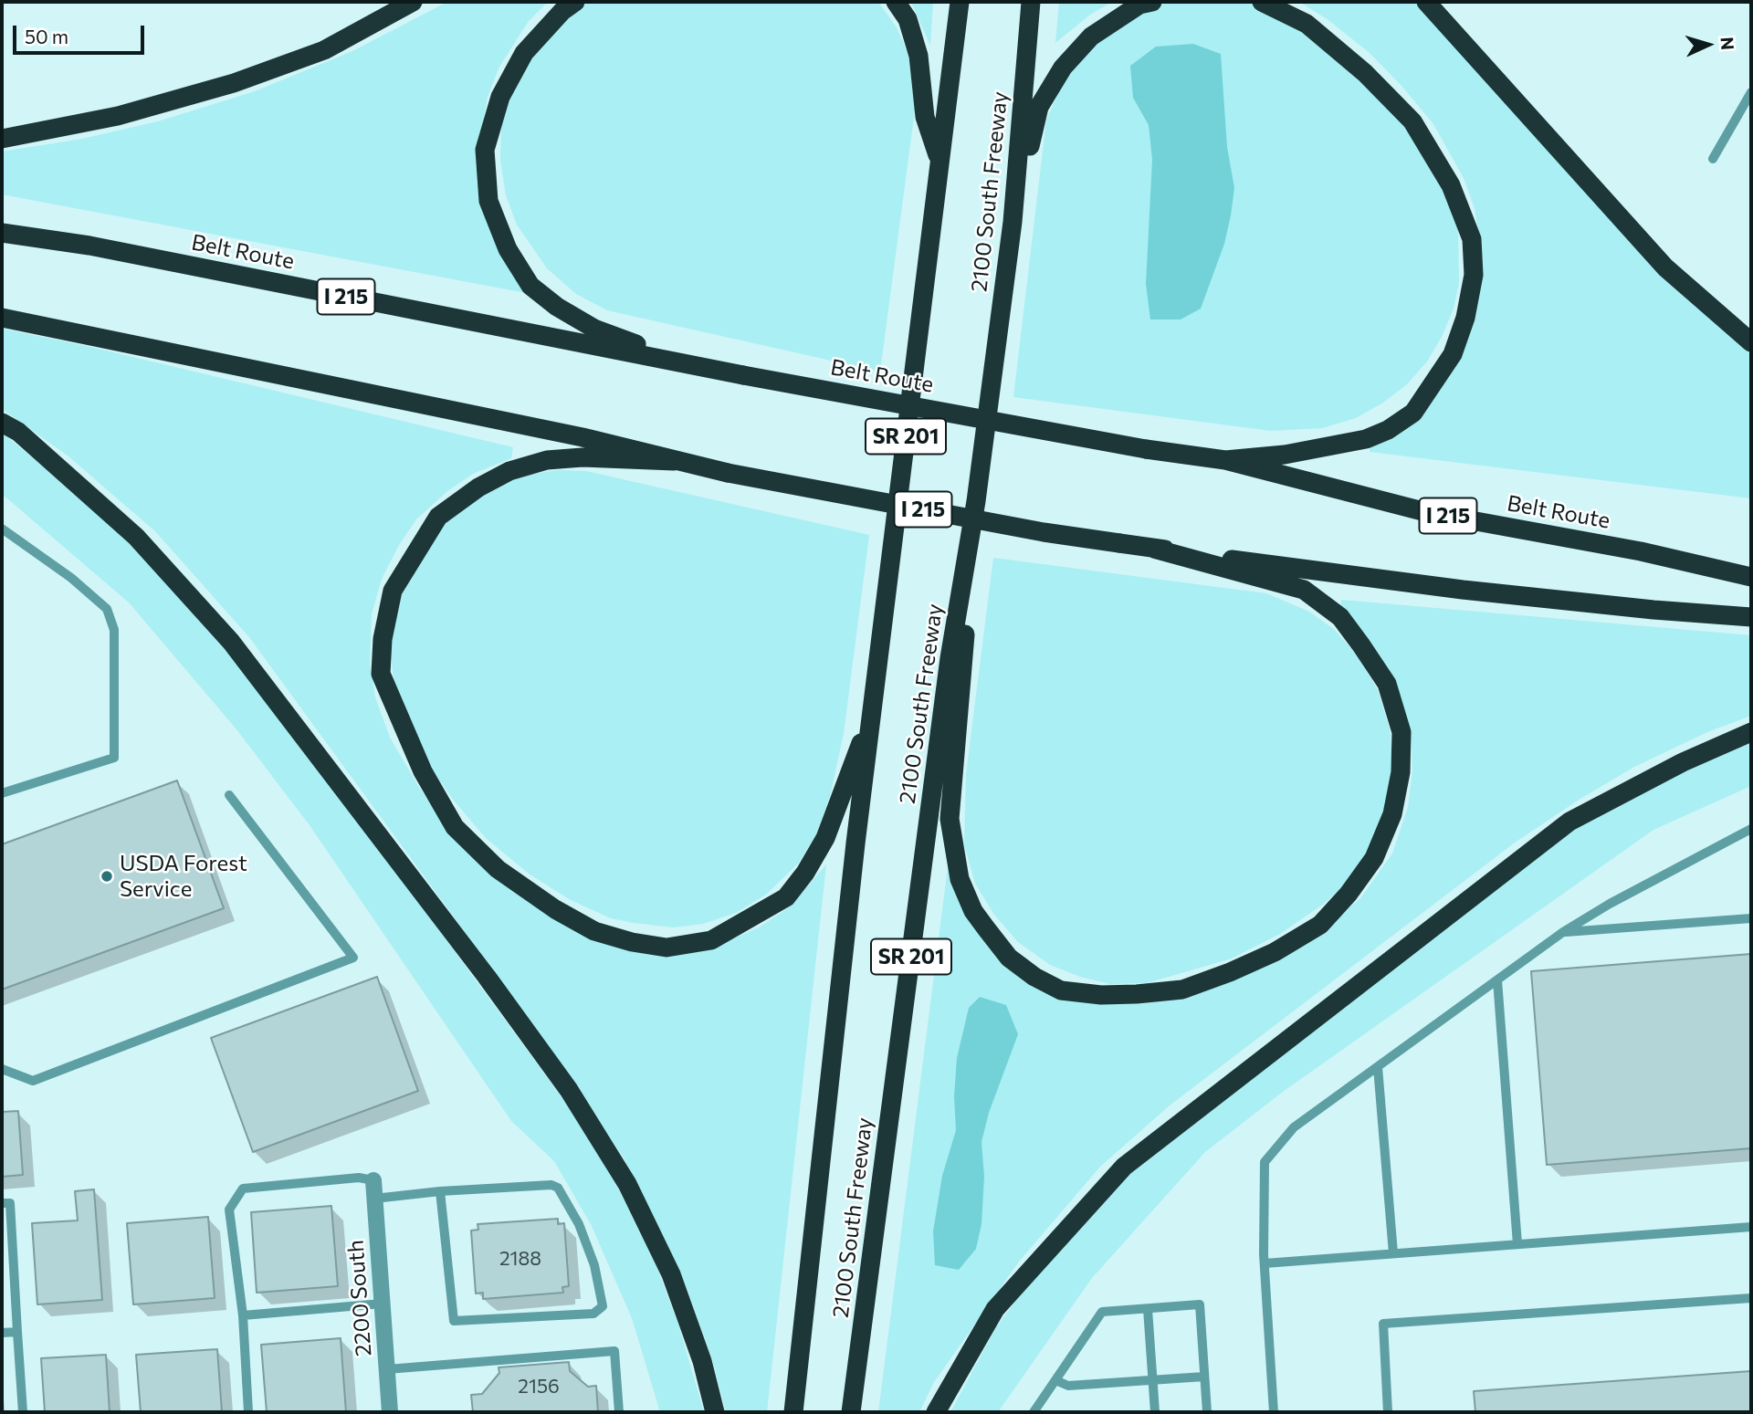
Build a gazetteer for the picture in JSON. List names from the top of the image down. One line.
{"streets":{"highway":["2100 South Freeway","Belt Route","I 215","SR 201"],"street":["2200 South"]},"places":["USDA Forest Service"],"house_numbers":["2188","2156"],"scale_bar":"50 m","north":"right"}
